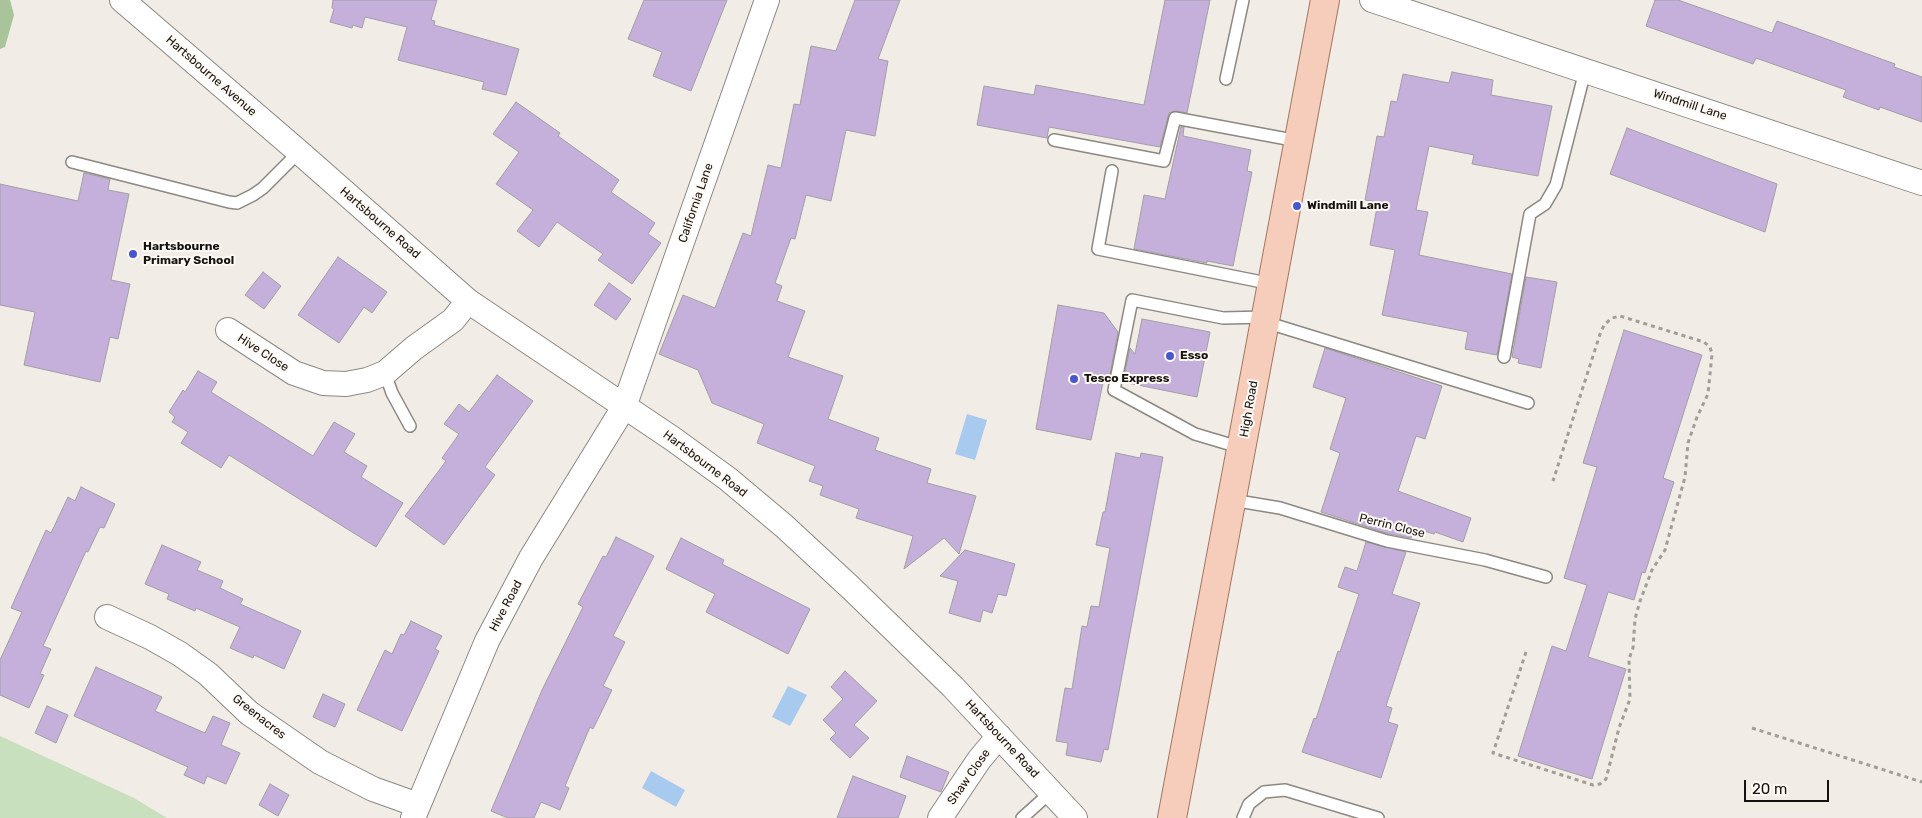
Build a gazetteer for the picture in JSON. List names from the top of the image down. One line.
{"streets":{"main road":["High Road"],"street":["Hartsbourne Avenue","Windmill Lane","California Lane","Hartsbourne Road","Hive Close","Hive Road","Greenacres","Shaw Close"],"lane":["Perrin Close"]},"crossings":[["Hartsbourne Avenue","Hartsbourne Road"],["California Lane","Hartsbourne Road"],["California Lane","Hive Road"],["Hartsbourne Road","Hive Close"],["Hartsbourne Road","Hive Road"],["Hartsbourne Road","Shaw Close"],["High Road","Perrin Close"],["Hive Road","Greenacres"]],"places":["Windmill Lane","Hartsbourne Primary School","Esso","Tesco Express"],"scale_bar":"20 m"}
